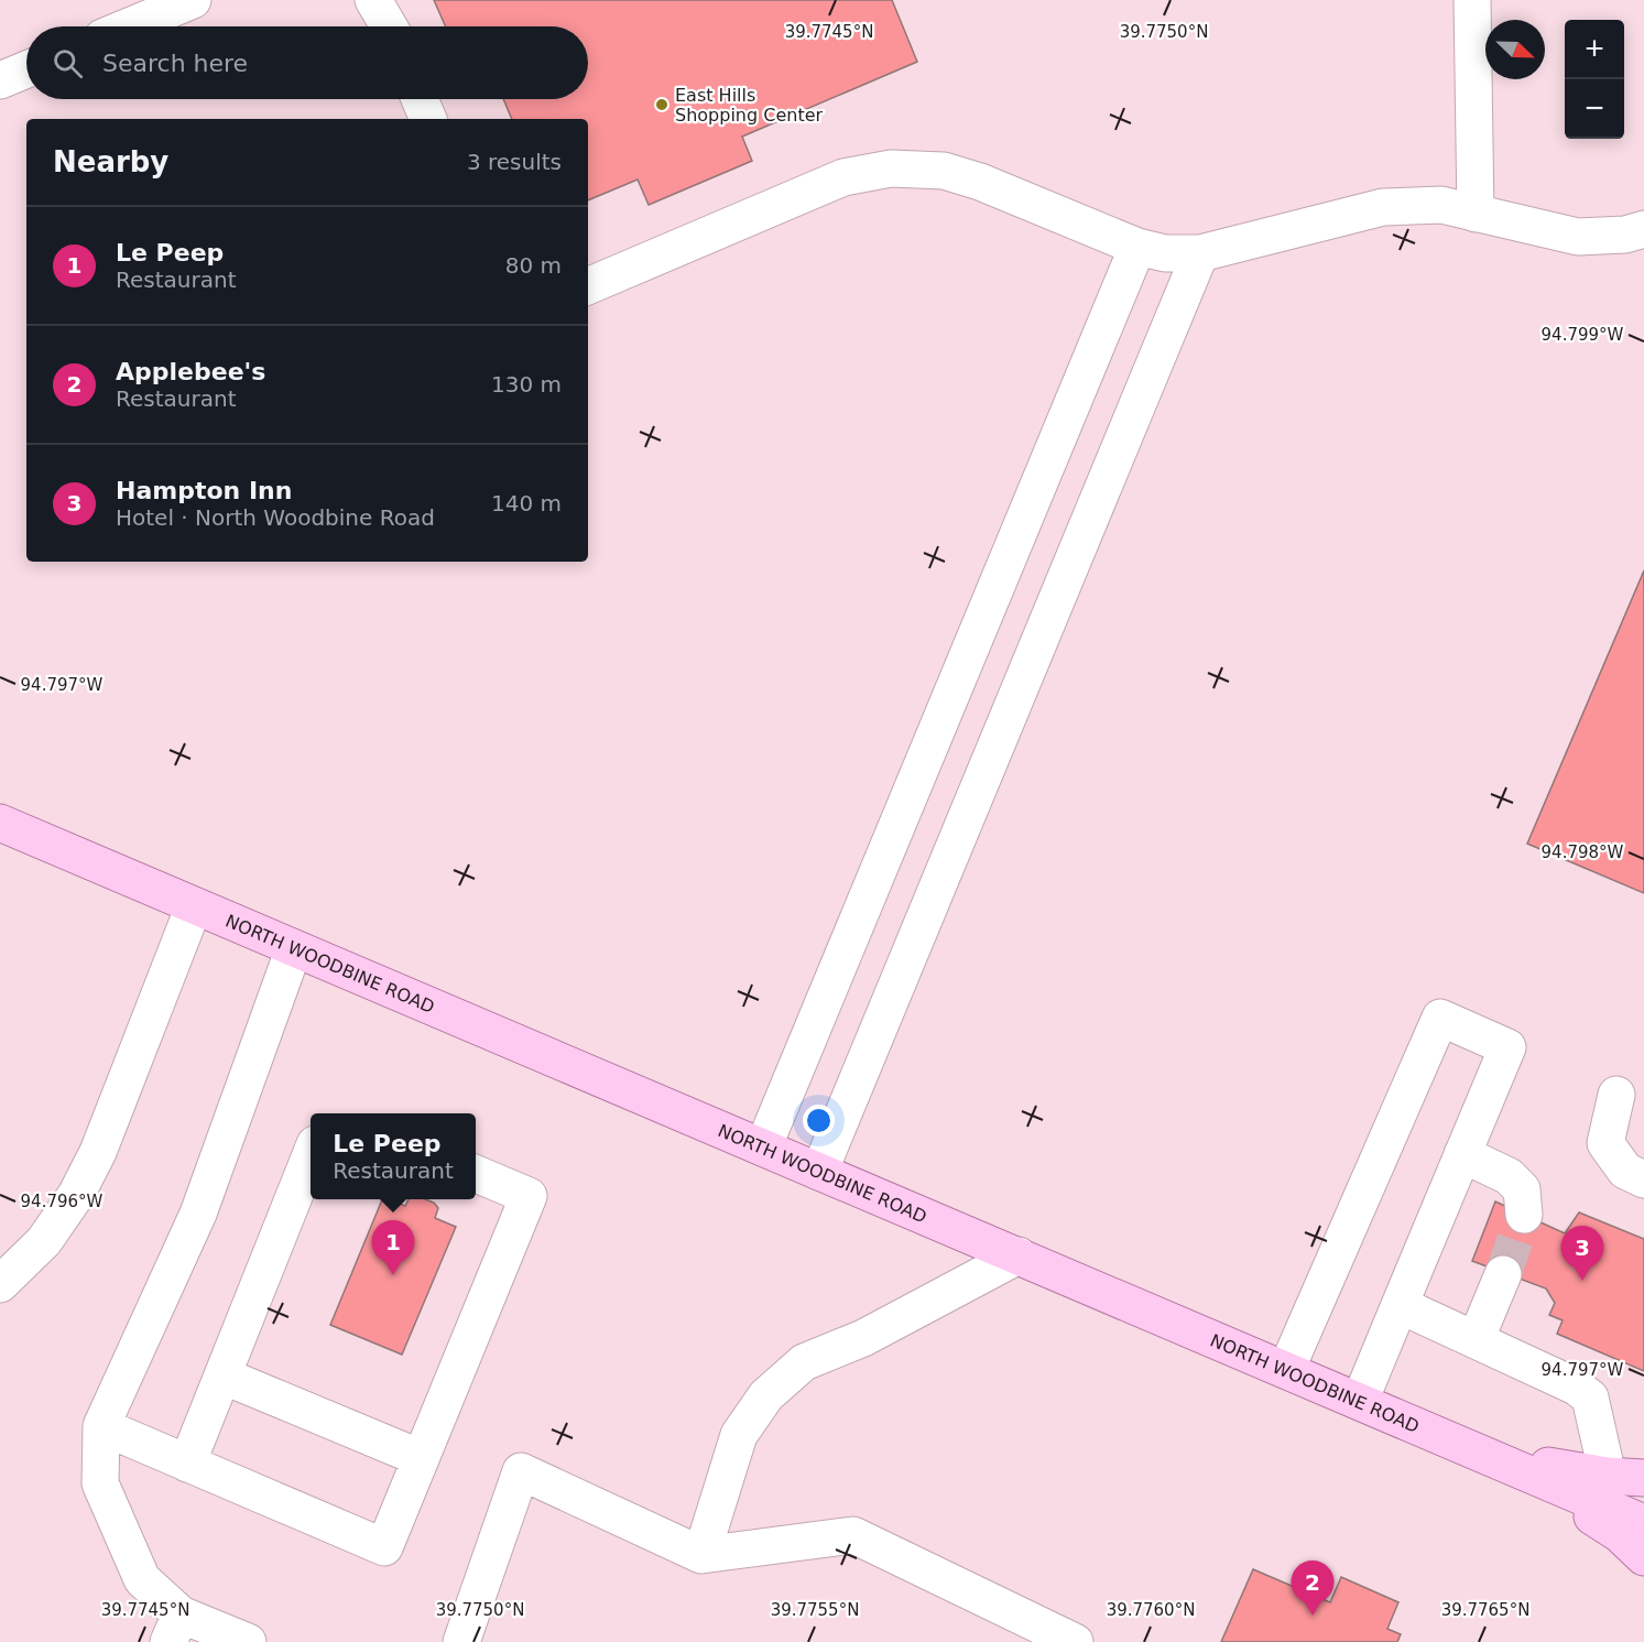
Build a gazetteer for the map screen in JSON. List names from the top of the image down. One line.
{"streets":{"main road":["NORTH WOODBINE ROAD"]},"places":["East Hills Shopping Center"],"north":"bottom right","page":{"map_buttons":["+","−"],"search":"Search here","heading":["Nearby","3 results"],"list":[{"mark":"1","name":"Le Peep","note":"Restaurant","value":"80 m"},{"mark":"2","name":"Applebee's","note":"Restaurant","value":"130 m"},{"mark":"3","name":"Hampton Inn","note":"Hotel · North Woodbine Road","value":"140 m"}],"popup":["Le Peep","Restaurant"],"pins":["1","3","2"]},"coordinates":["39.7745°N","39.7750°N","94.799°W","94.797°W","94.798°W","94.796°W","39.7755°N","39.7760°N","39.7765°N"]}
